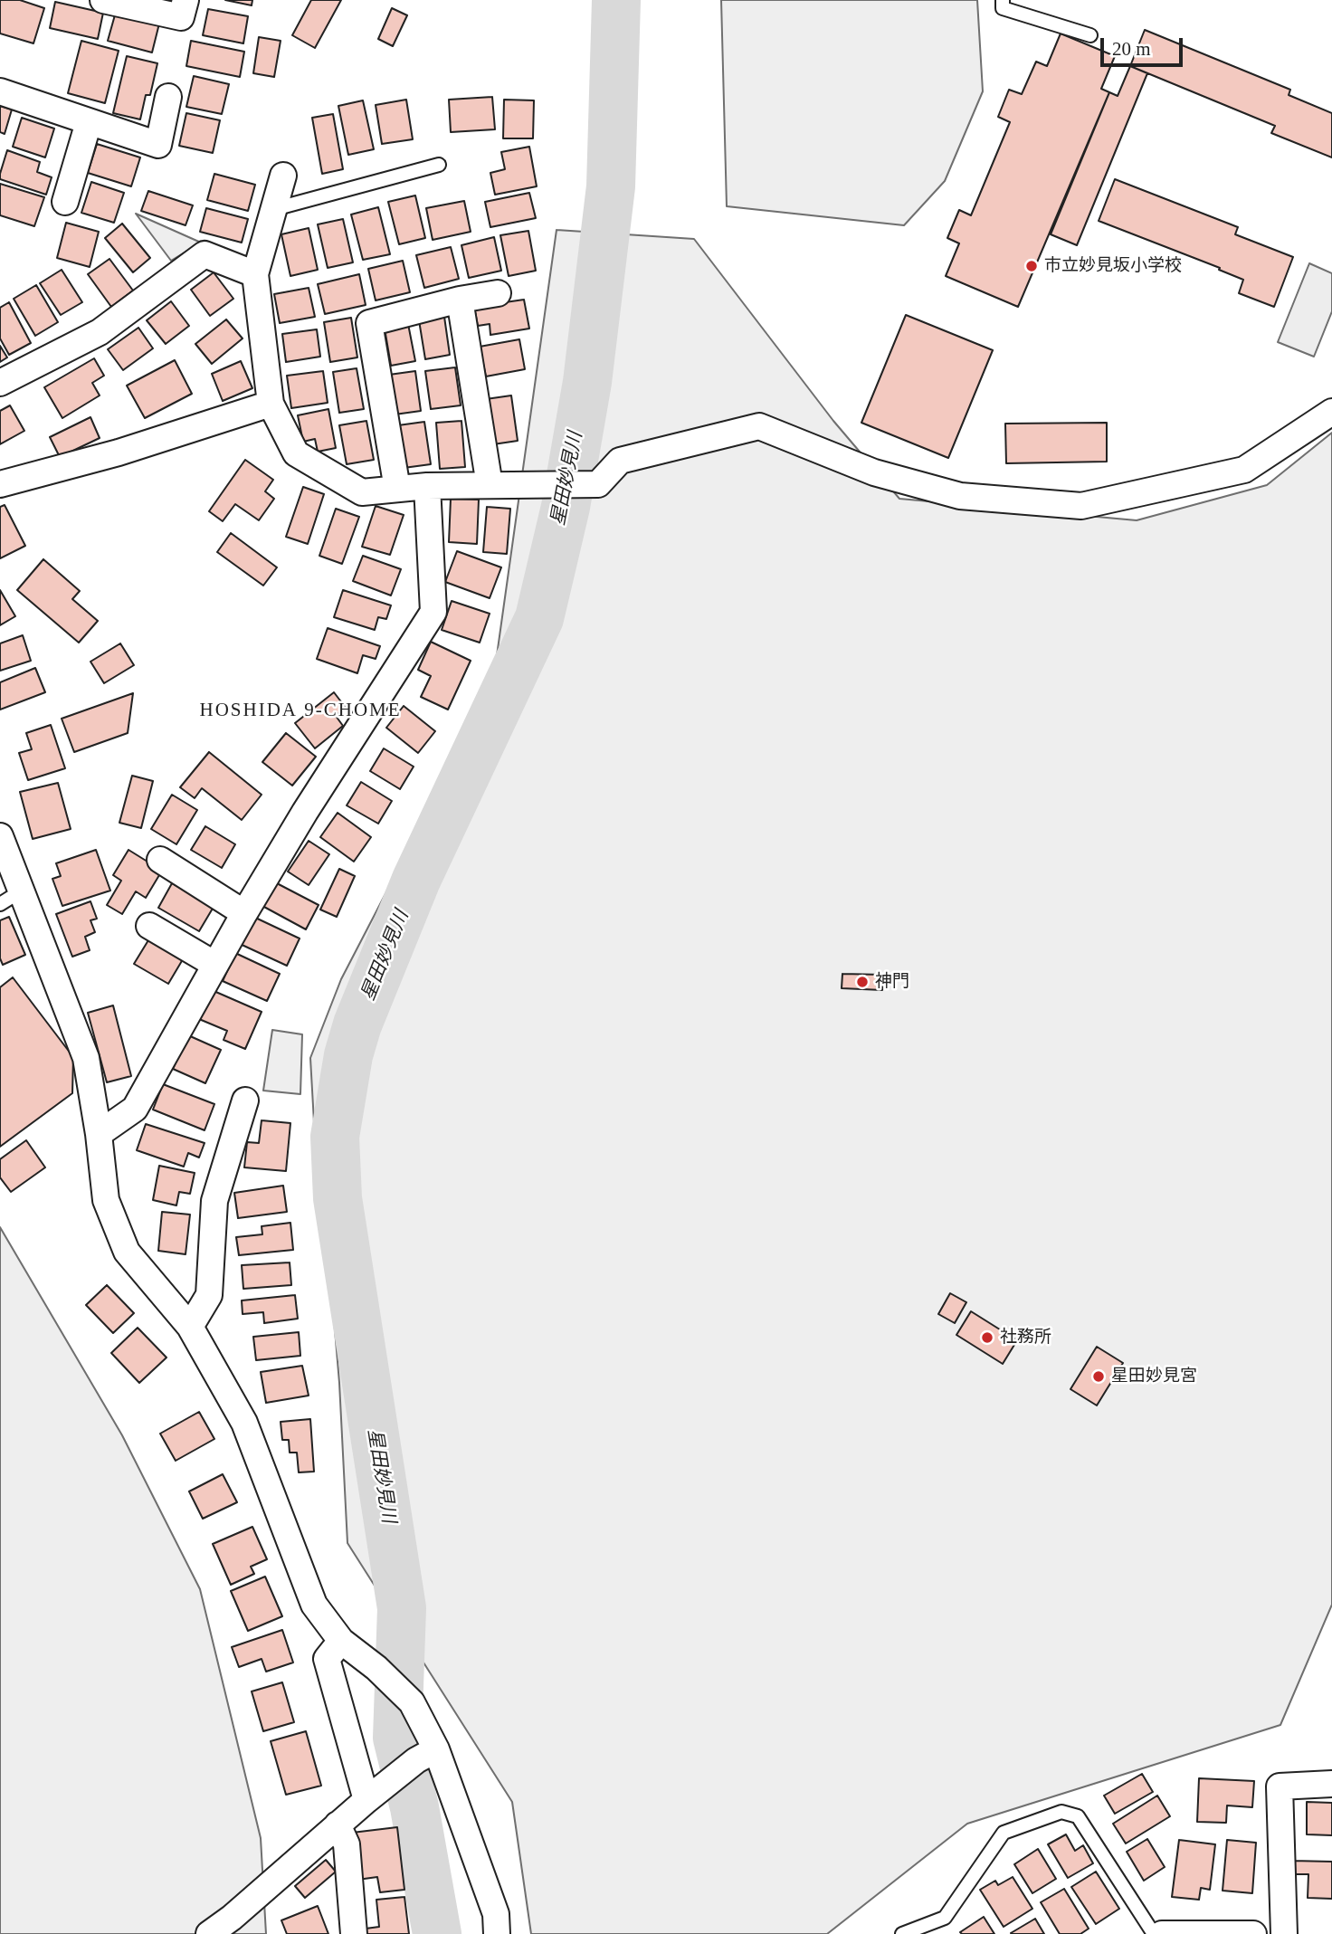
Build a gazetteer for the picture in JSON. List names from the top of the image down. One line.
{"districts":["HOSHIDA 9-CHOME"],"water":["星田妙見川"],"places":["市立妙見坂小学校","神門","社務所","星田妙見宮"],"scale_bar":"20 m"}
